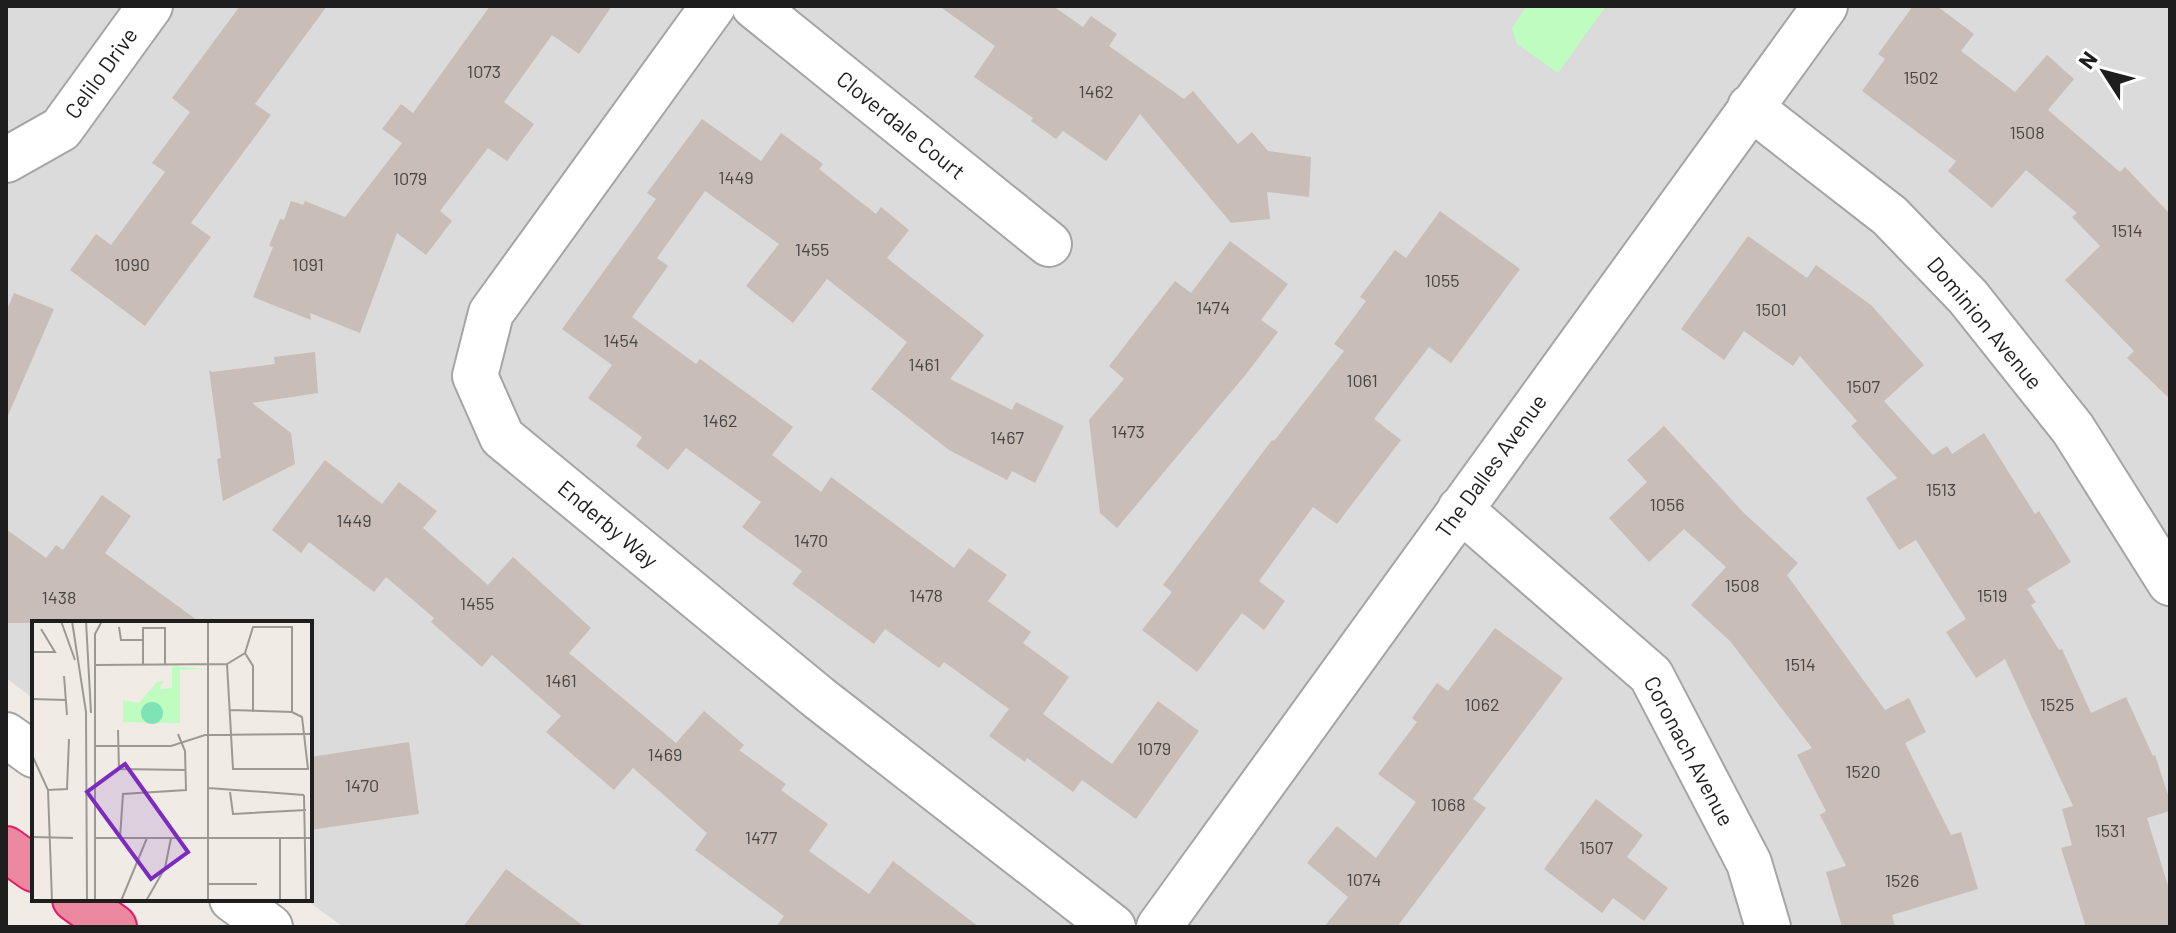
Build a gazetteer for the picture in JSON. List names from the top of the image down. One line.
{"streets":{"street":["Celilo Drive","Cloverdale Court","Dominion Avenue","The Dalles Avenue","Enderby Way","Coronach Avenue"]},"crossings":[["Dominion Avenue","The Dalles Avenue"],["The Dalles Avenue","Coronach Avenue"]],"house_numbers":["1073","1502","1462","1508","1449","1079","1514","1455","1090","1091","1055","1474","1501","1454","1461","1061","1507","1462","1473","1467","1513","1056","1449","1470","1508","1478","1519","1438","1455","1514","1461","1062","1525","1079","1469","1520","1470","1068","1531","1477","1507","1074","1526"],"north":"top left"}
